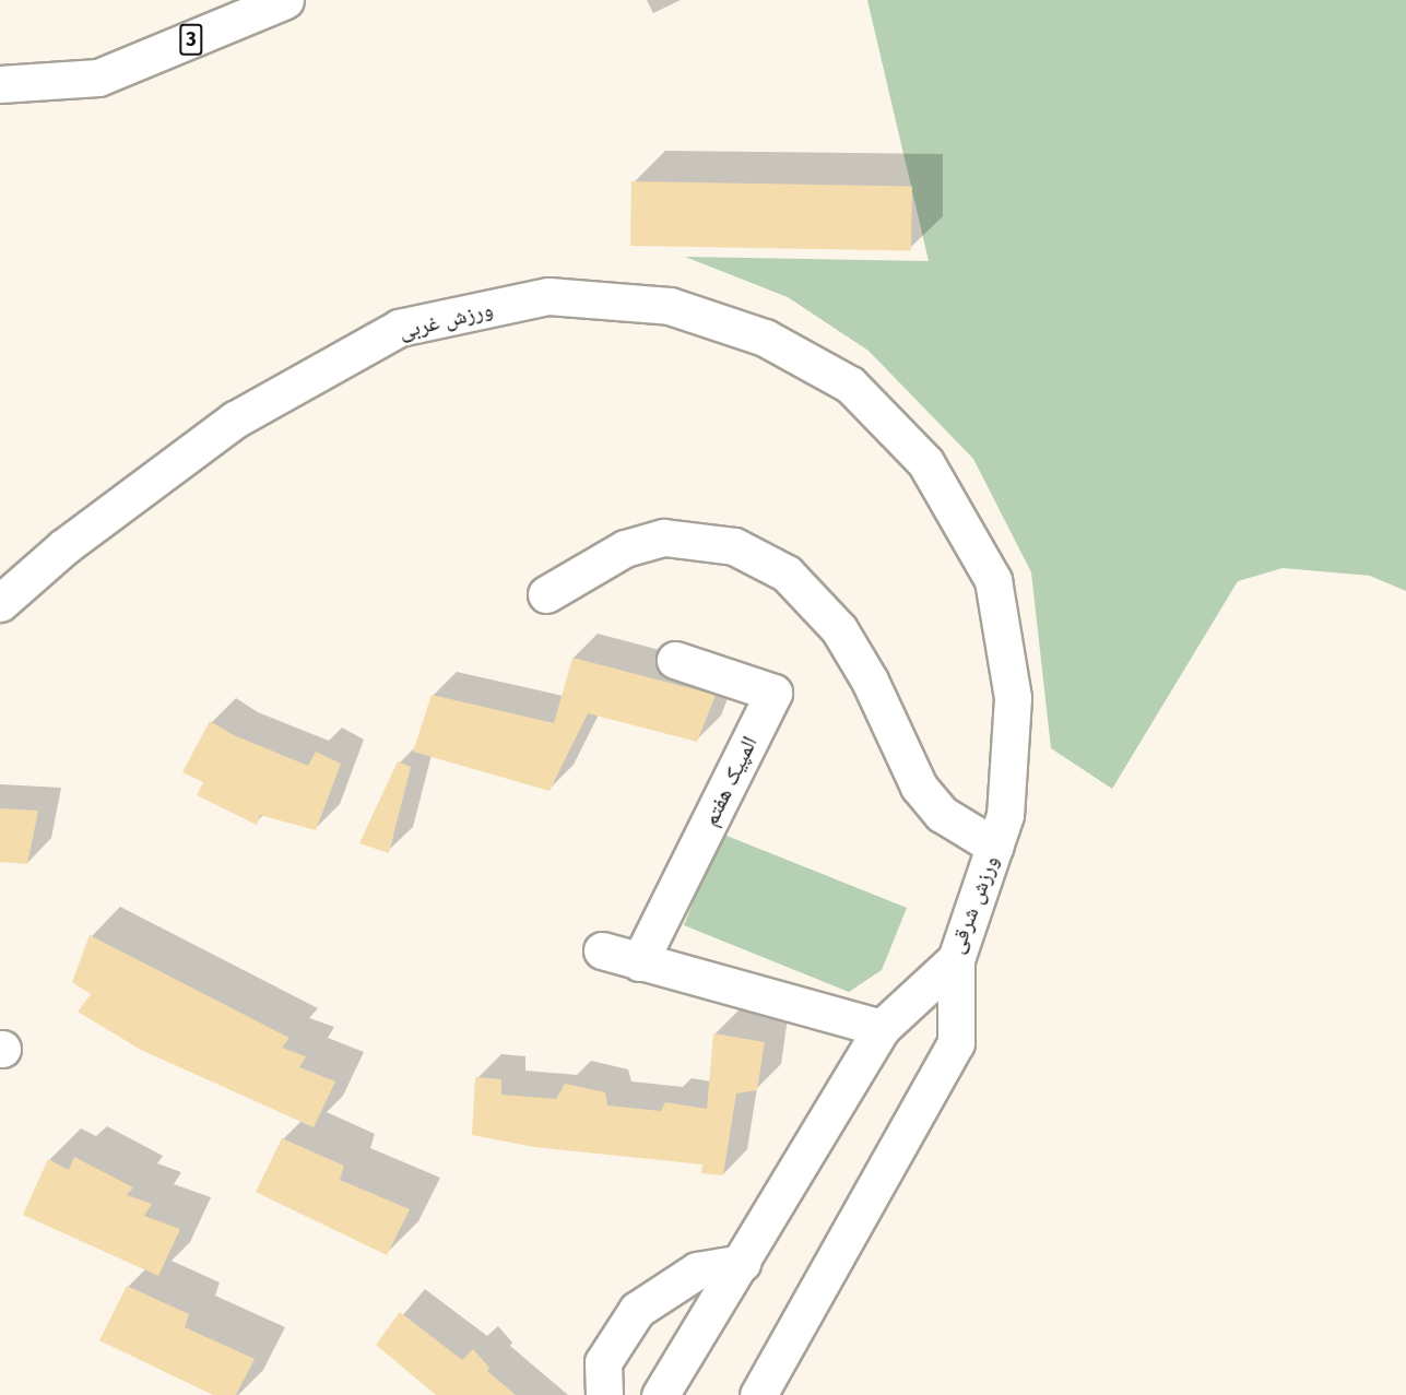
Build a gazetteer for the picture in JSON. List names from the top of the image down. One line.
{"streets":{"main road":["3","ورزش غربی","المپیک هفتم","ورزش شرقی"]},"crossings":[["ورزش غربی","ورزش شرقی"]]}
